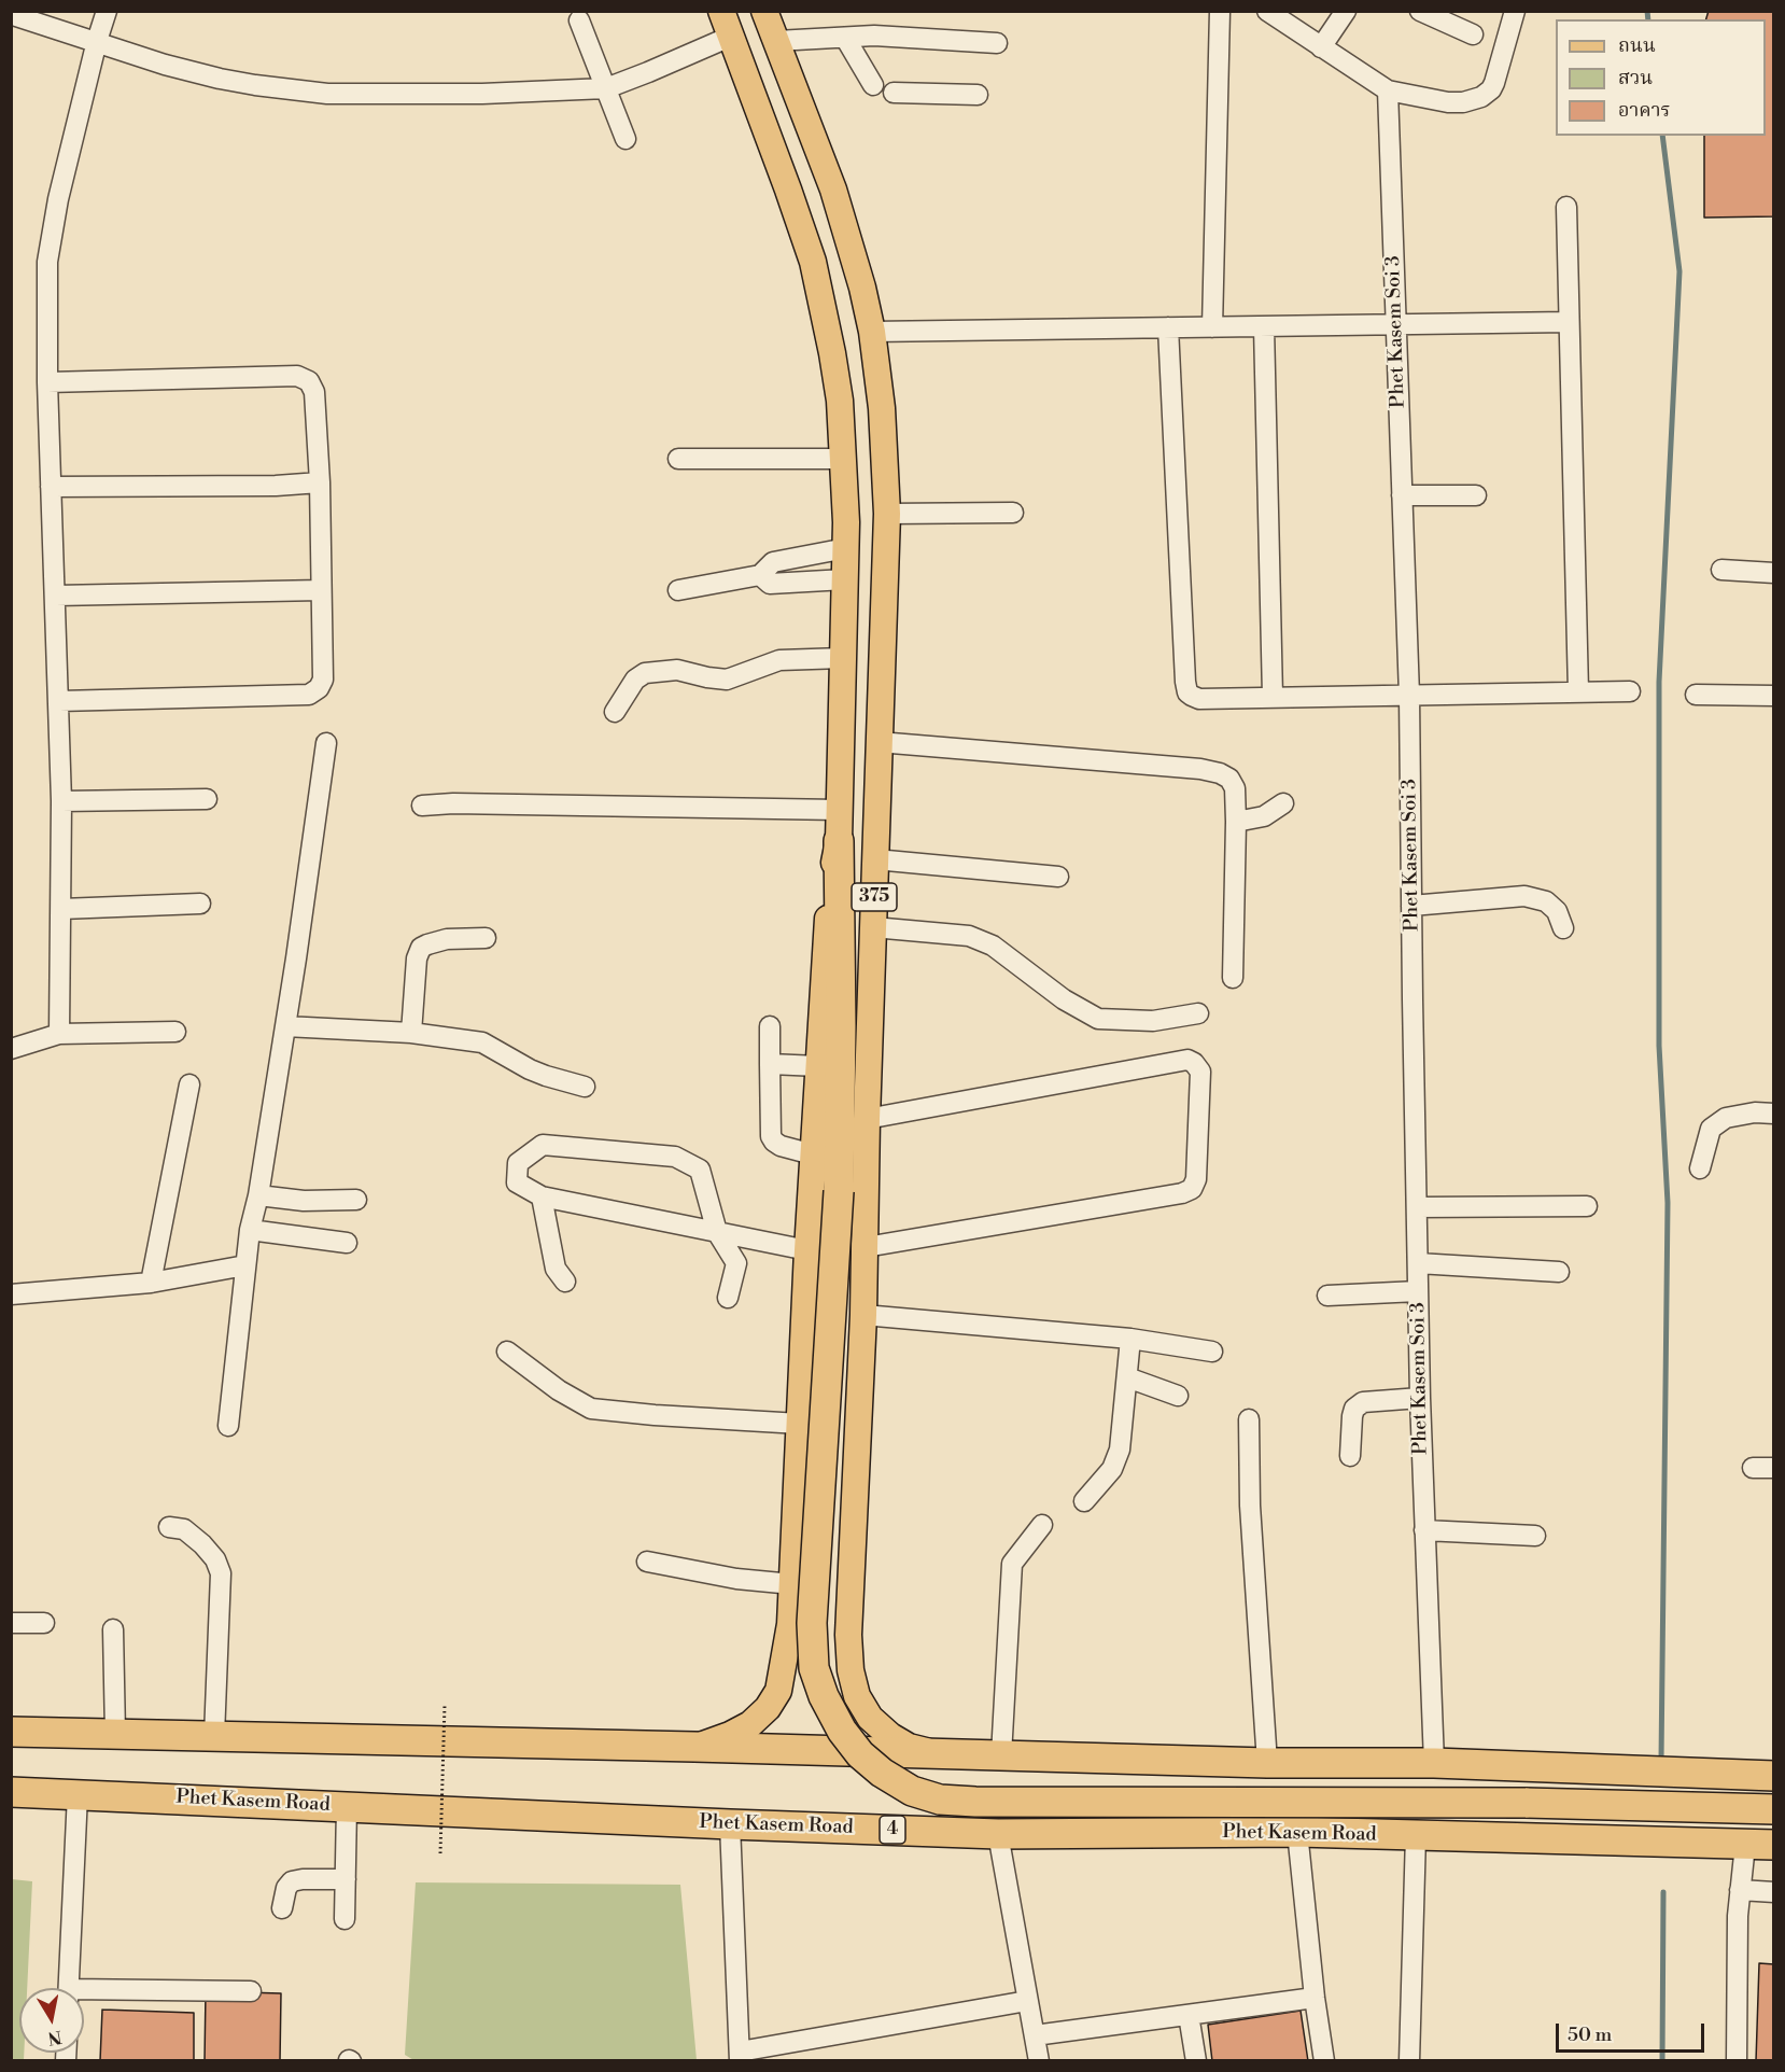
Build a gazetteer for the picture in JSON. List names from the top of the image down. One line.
{"streets":{"highway":["Phet Kasem Road","4"],"main road":["375"],"street":["Phet Kasem Soi 3"]},"legend":["ถนน","สวน","อาคาร"],"scale_bar":"50 m","north":"bottom"}
